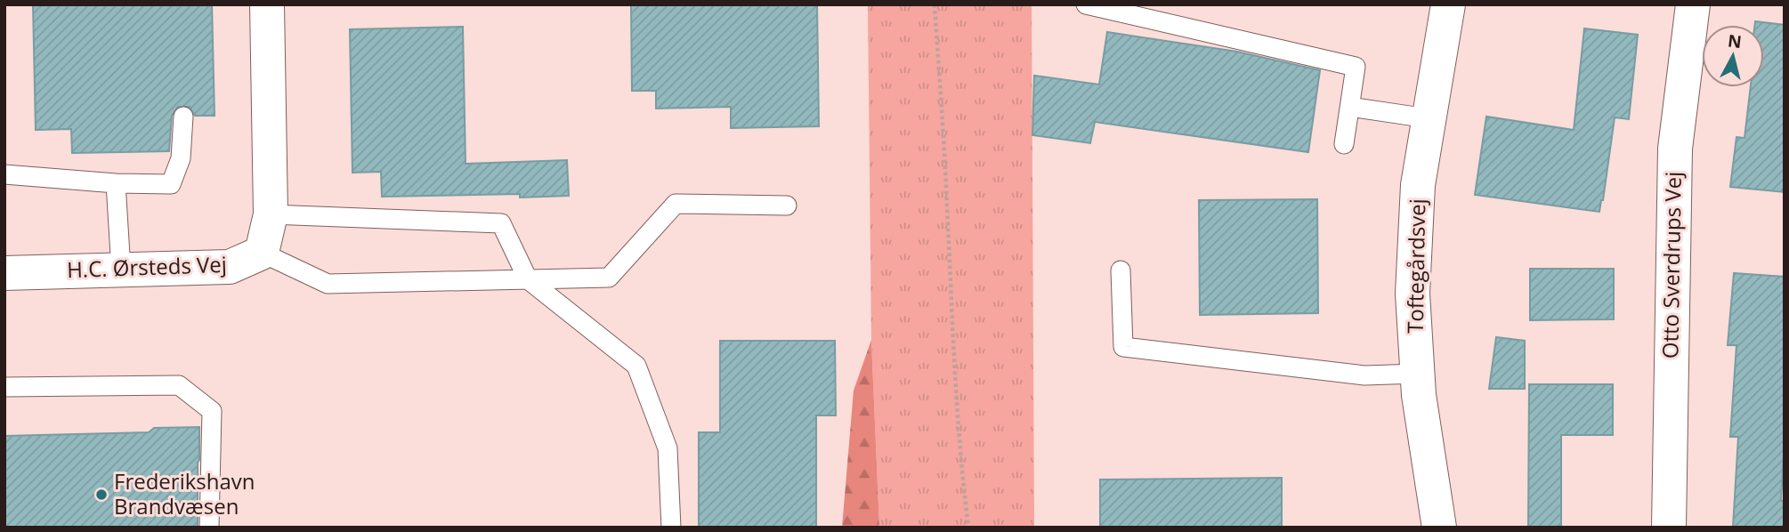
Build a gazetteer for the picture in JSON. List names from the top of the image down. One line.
{"streets":{"street":["Otto Sverdrups Vej","Toftegårdsvej","H.C. Ørsteds Vej"]},"places":["Frederikshavn Brandvæsen"],"north":"top"}
